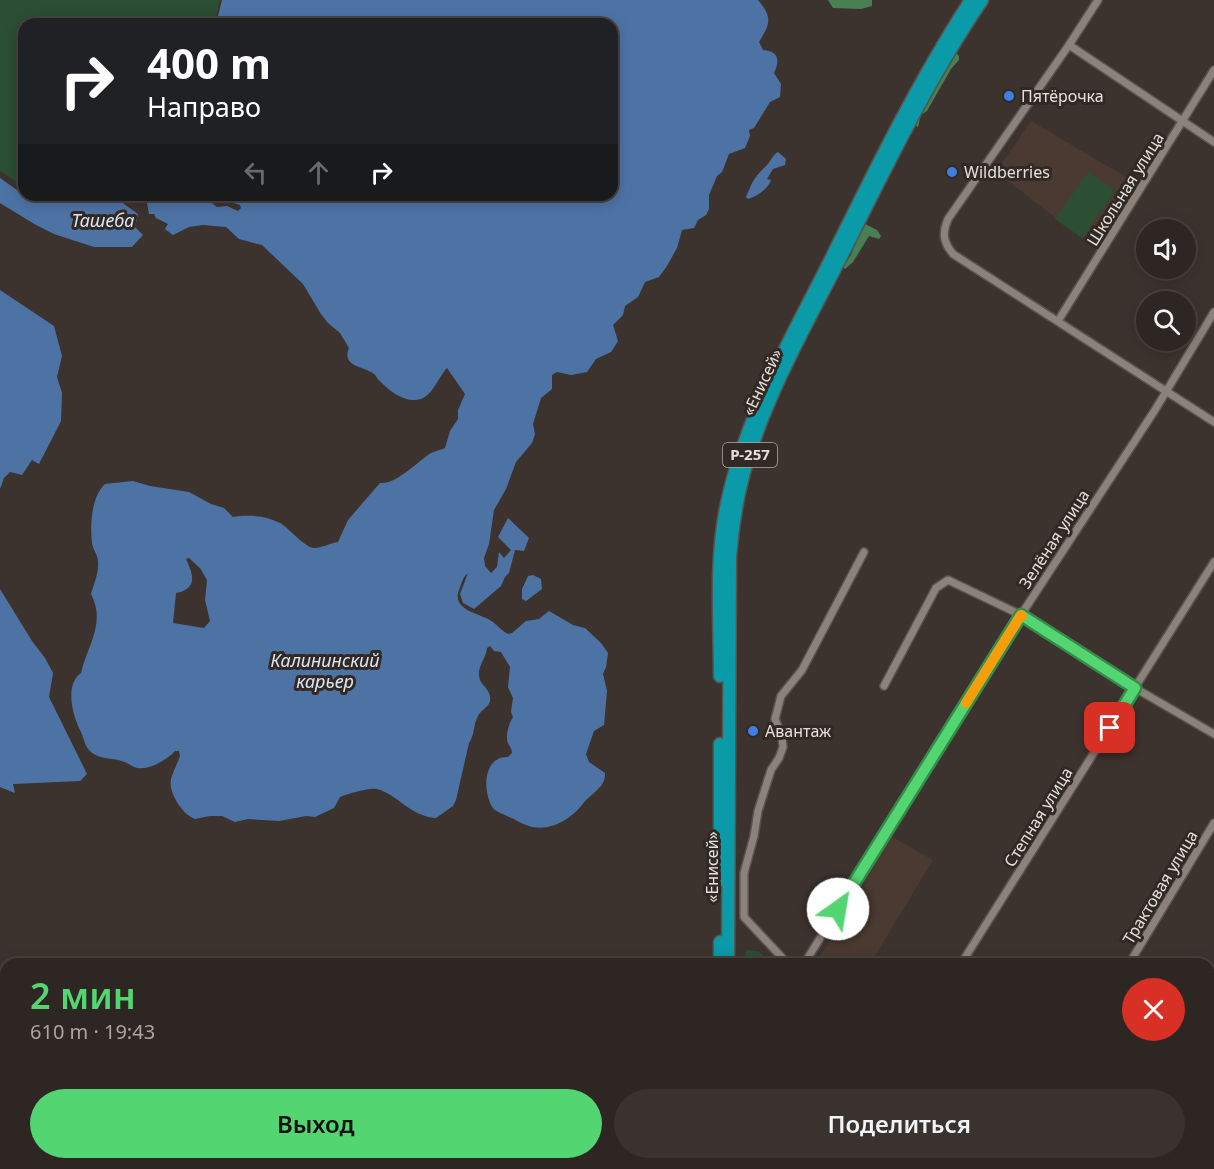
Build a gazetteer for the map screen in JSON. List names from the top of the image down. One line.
{"streets":{"highway":["«Енисей»","Р-257"],"street":["Школьная улица","Зелёная улица","Степная улица","Трактовая улица"]},"water":["Ташеба","Калининский карьер"],"places":["Пятёрочка","Wildberries","Авантаж"],"page":{"turn":["400 m","Направо"],"heading":["2 мин","610 m · 19:43"],"buttons":["Выход","Поделиться"]}}
